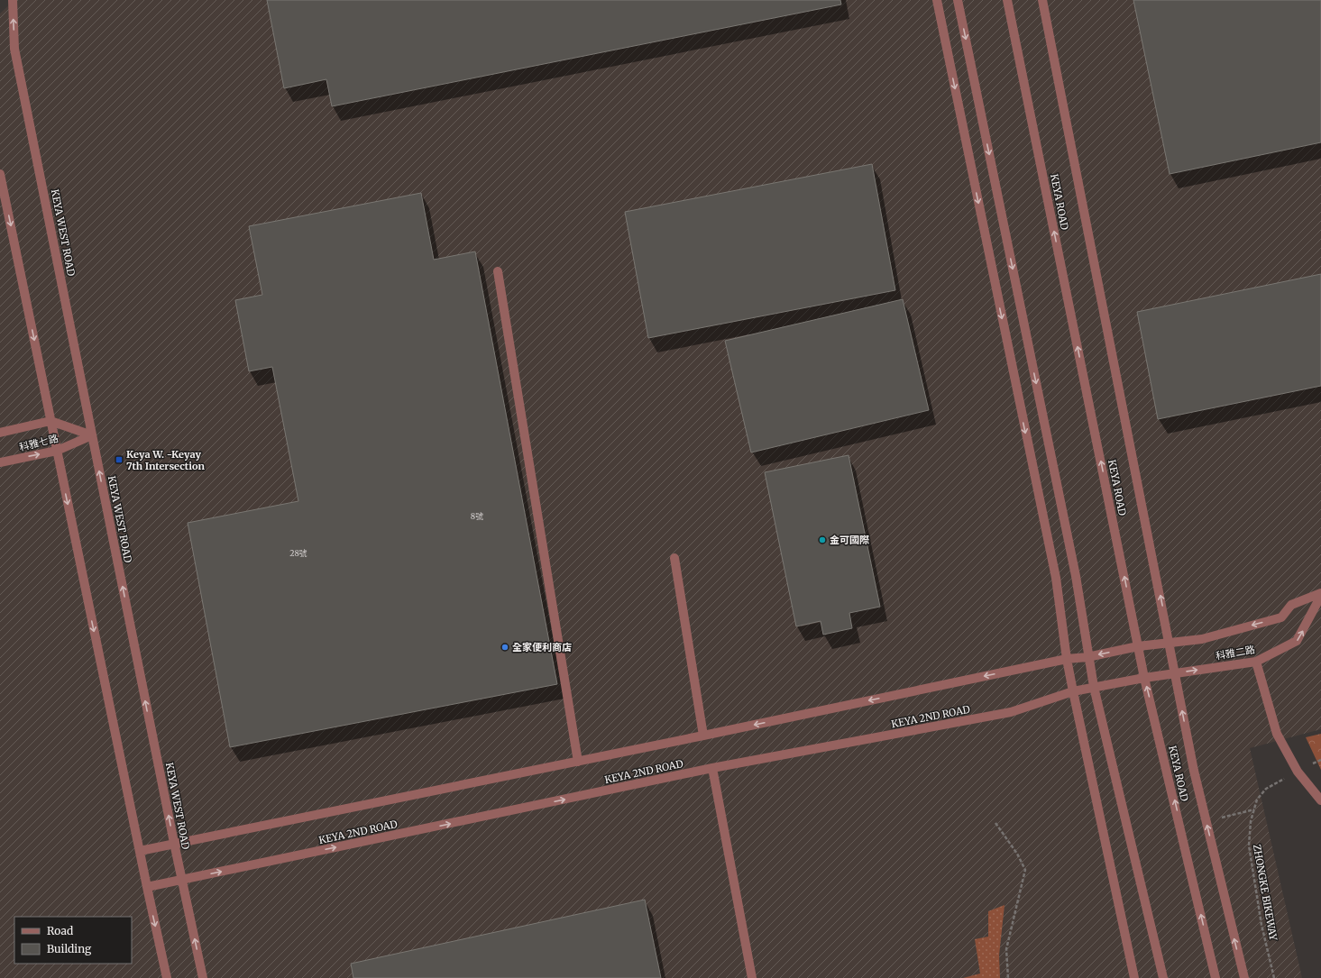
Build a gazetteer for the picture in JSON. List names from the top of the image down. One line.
{"streets":{"street":["KEYA ROAD","KEYA WEST ROAD","科雅七路","科雅二路","KEYA 2ND ROAD"],"path":["ZHONGKE BIKEWAY"]},"crossings":[["KEYA ROAD","科雅二路"],["KEYA ROAD","KEYA 2ND ROAD"],["KEYA WEST ROAD","科雅七路"],["KEYA WEST ROAD","KEYA 2ND ROAD"],["科雅二路","KEYA 2ND ROAD"]],"places":{"transit":["Keya W. -Keyay 7th Intersection"],"other":["金可國際","全家便利商店"]},"house_numbers":["8號","28號"],"legend":["Road","Building"]}
